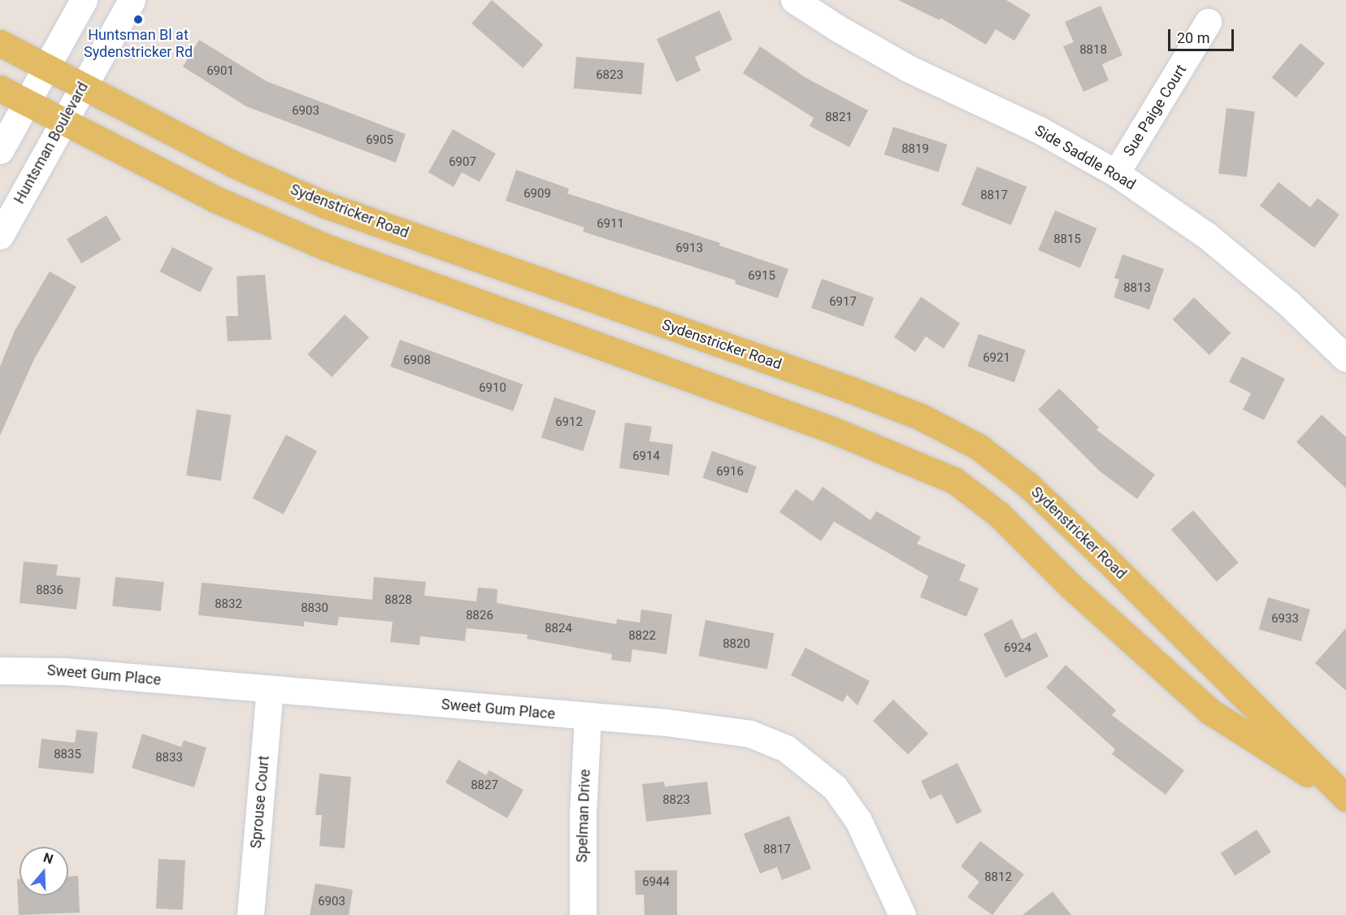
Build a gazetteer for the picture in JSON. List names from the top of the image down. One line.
{"streets":{"main road":["Sydenstricker Road"],"street":["Sue Paige Court","Huntsman Boulevard","Side Saddle Road","Sweet Gum Place","Sprouse Court","Spelman Drive"]},"crossings":[["Sue Paige Court","Side Saddle Road"],["Huntsman Boulevard","Sydenstricker Road"],["Sweet Gum Place","Sprouse Court"],["Sweet Gum Place","Spelman Drive"]],"places":["Huntsman Bl at Sydenstricker Rd"],"house_numbers":["8818","6901","6823","6903","8821","6905","8819","6907","6909","8817","6911","8815","6913","6915","8813","6917","6921","6908","6910","6912","6914","6916","8836","8828","8832","8830","8826","6933","8824","8822","8820","6924","8835","8833","8827","8823","8817","8812","6944","6903"],"scale_bar":"20 m","north":"top"}
